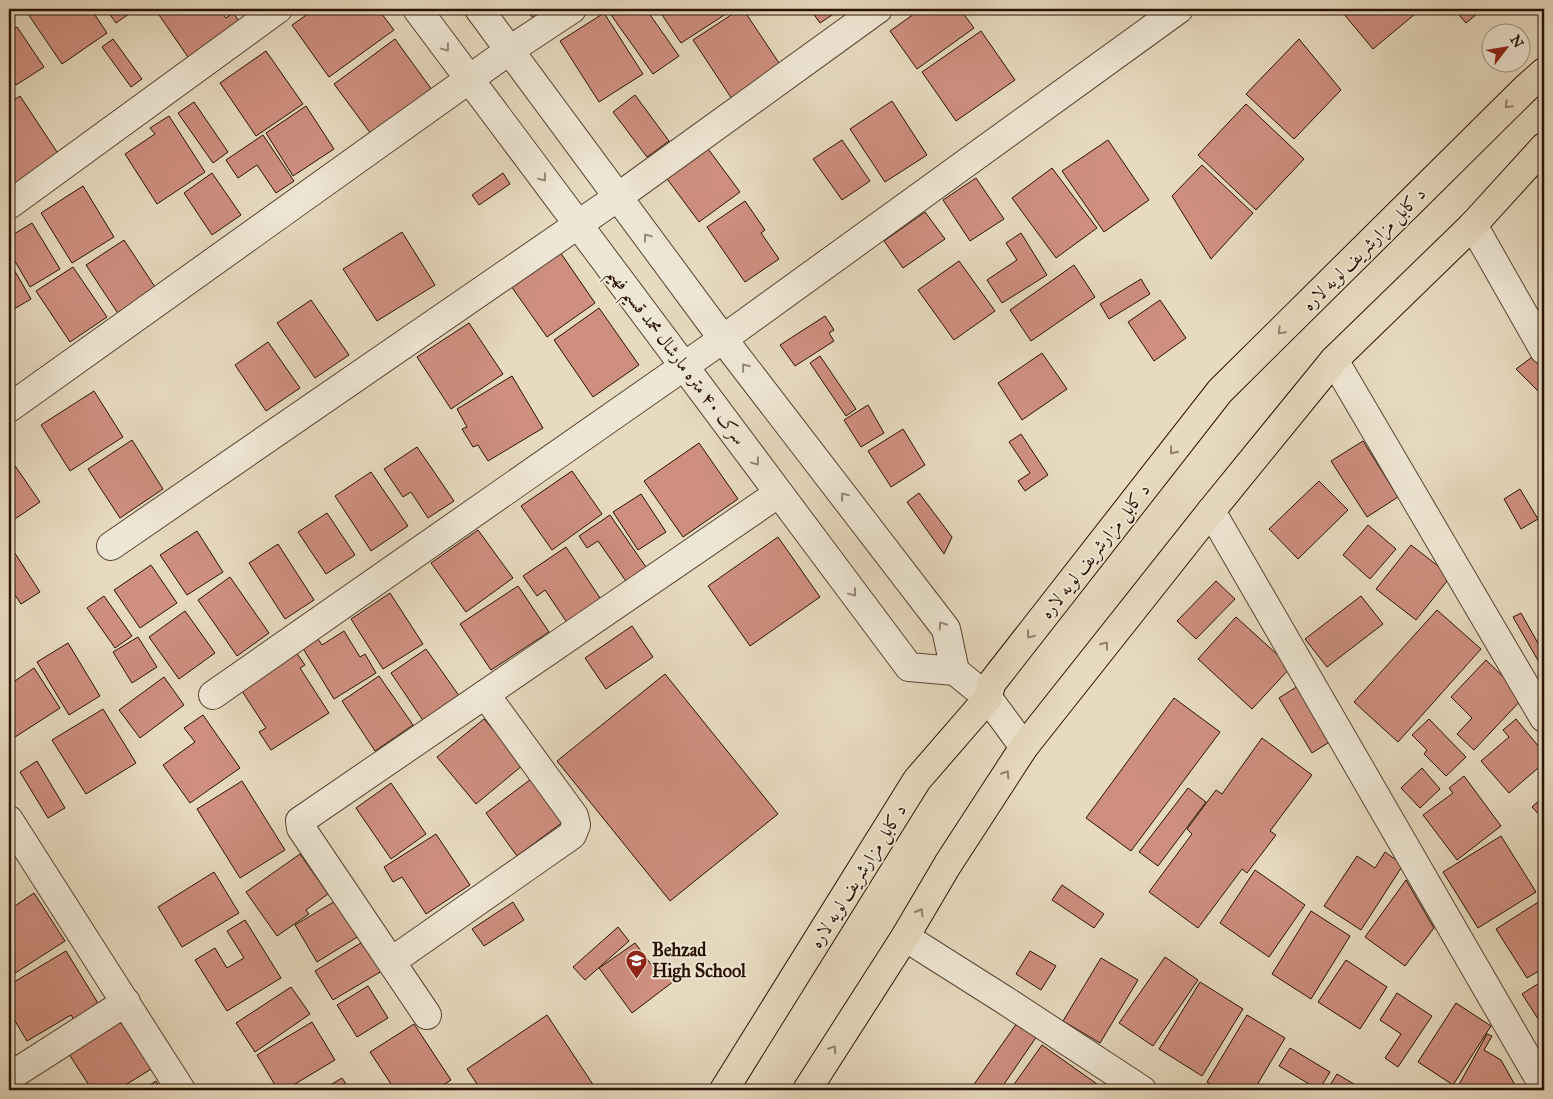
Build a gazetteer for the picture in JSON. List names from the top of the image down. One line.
{"streets":{"highway":["د کابل مزارشریف لویه لاره"],"street":["سرک ۴۰ متره مارشال محمد قسیم فهیم"]},"places":{"school or university":["Behzad High School"]},"north":"top right"}
